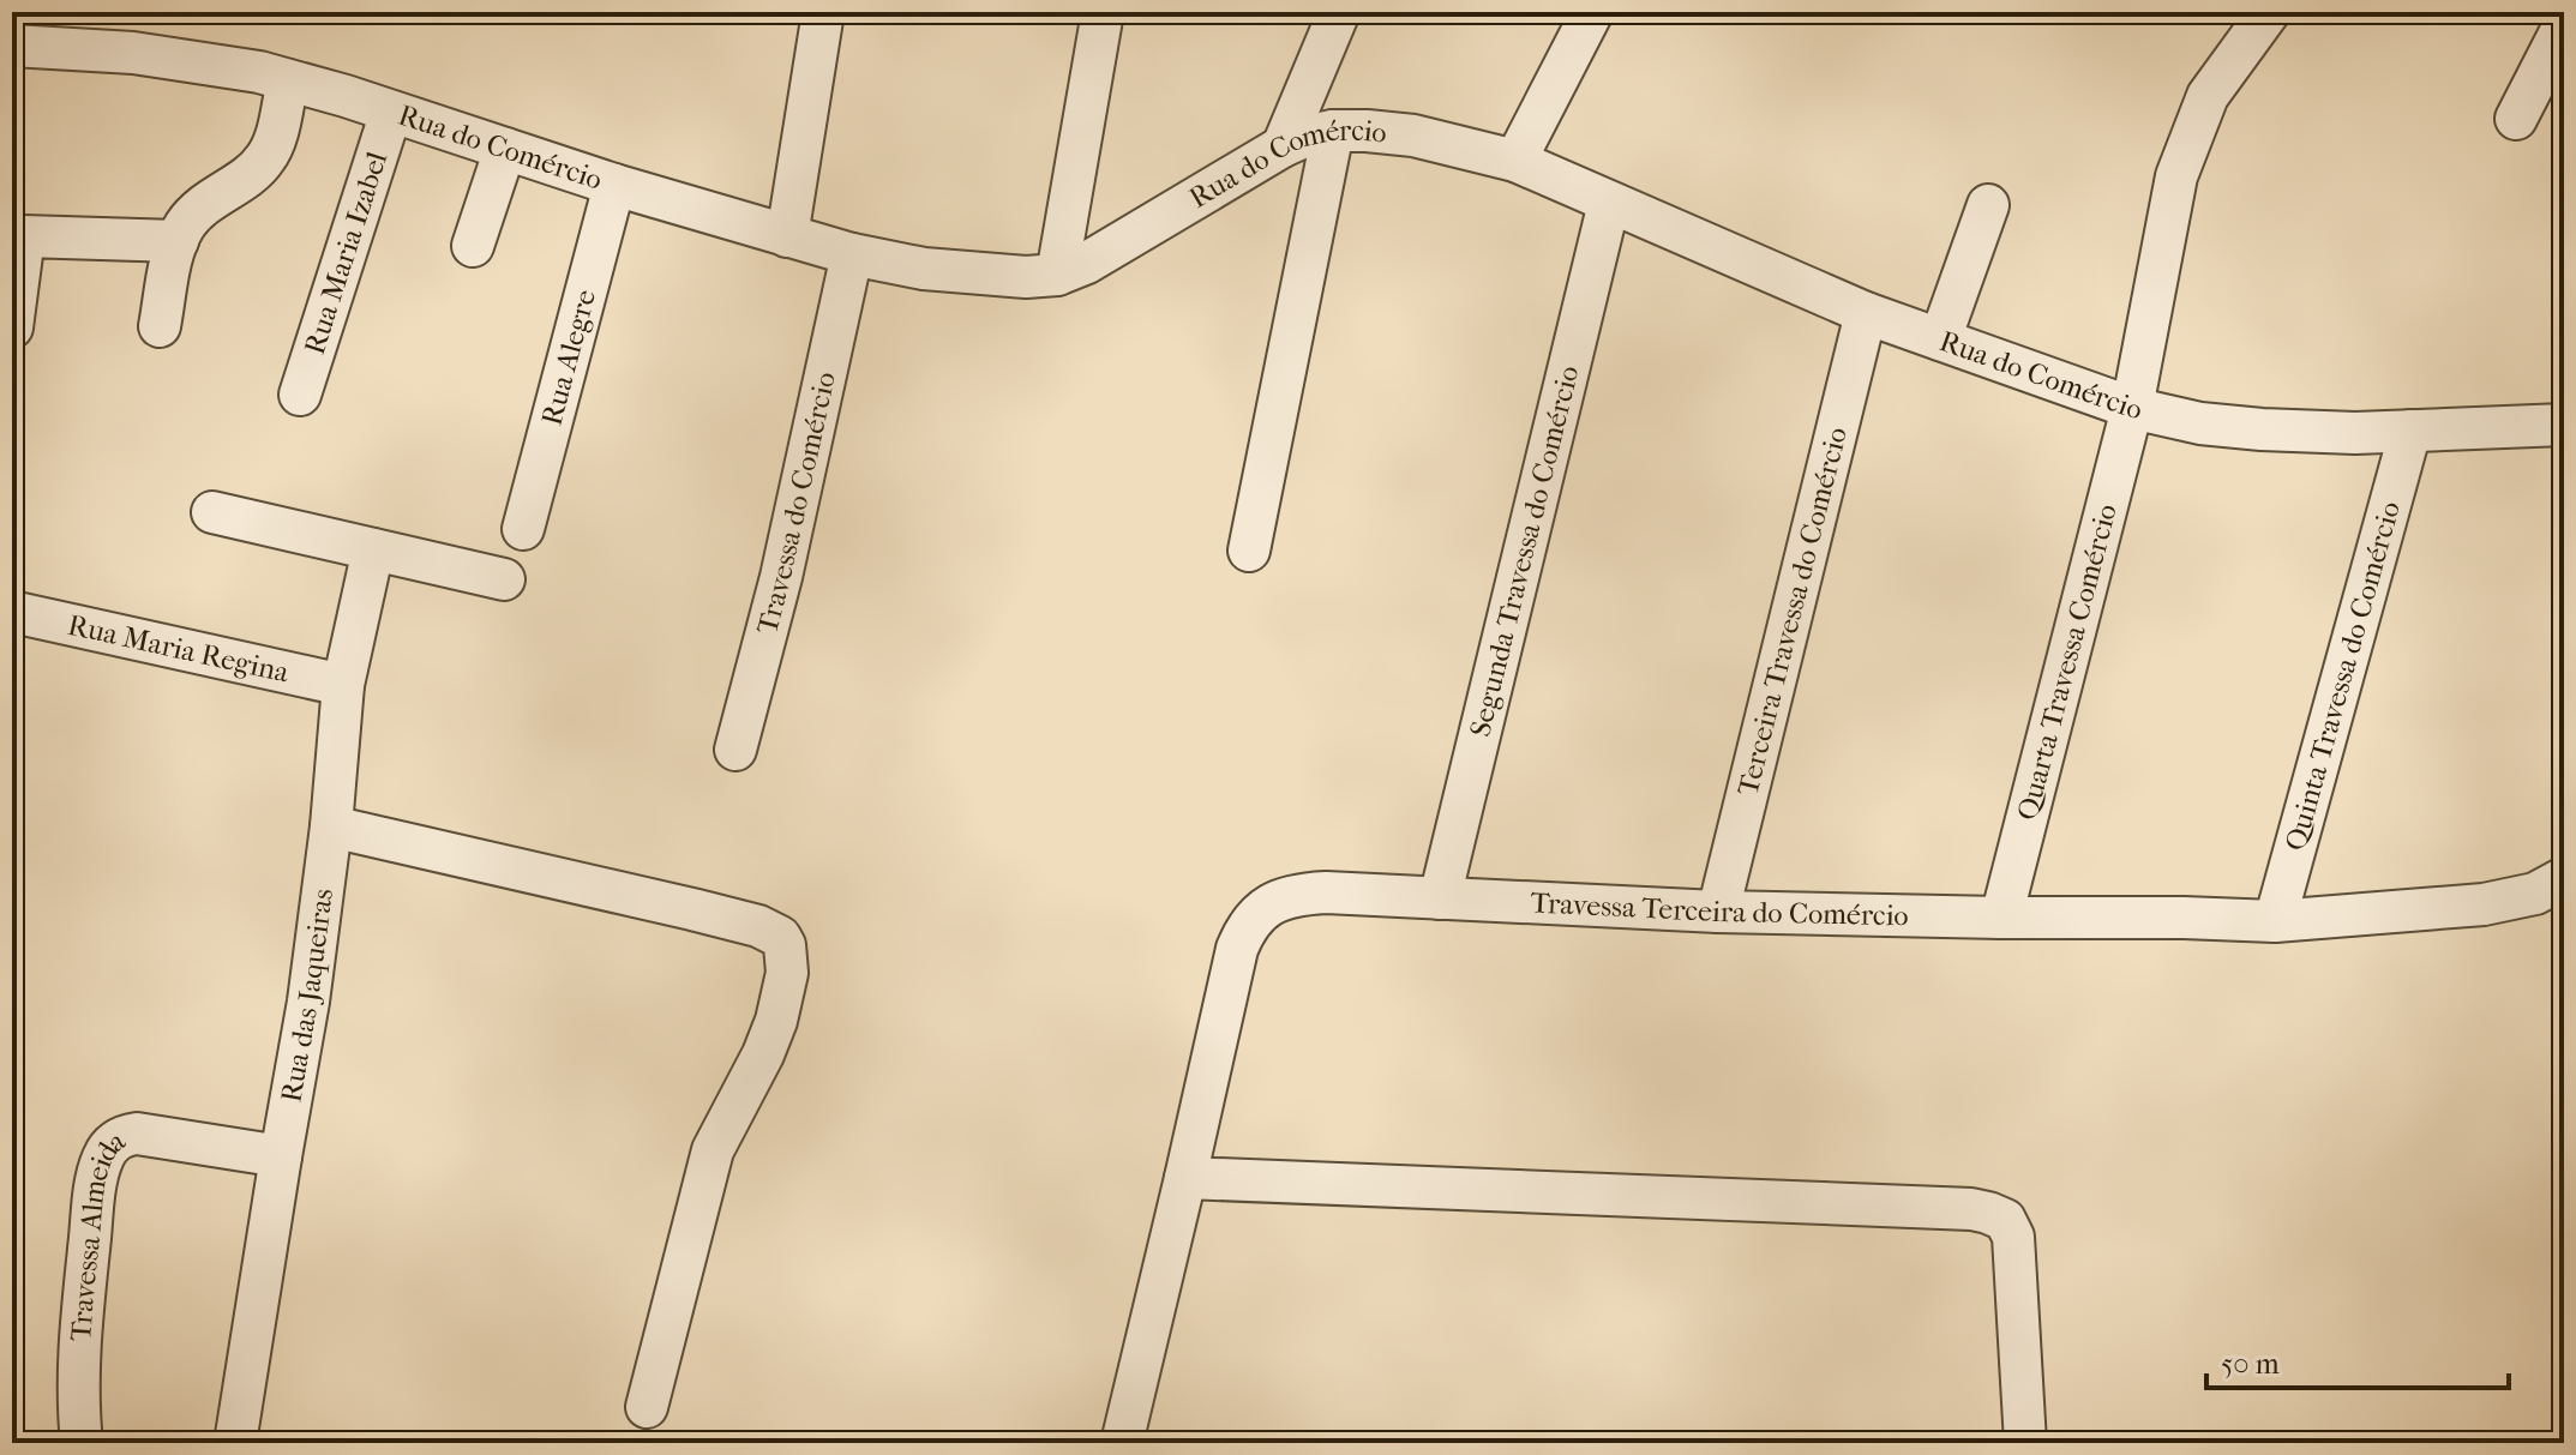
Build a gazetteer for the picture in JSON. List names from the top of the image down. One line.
{"streets":{"street":["Rua do Comércio","Rua Maria Izabel","Rua Alegre","Travessa do Comércio","Segunda Travessa do Comércio","Terceira Travessa do Comércio","Rua Maria Regina","Quarta Travessa Comércio","Quinta Travessa do Comércio","Travessa Terceira do Comércio","Rua das Jaqueiras","Travessa Almeida"]},"crossings":[["Rua do Comércio","Rua Maria Izabel"],["Rua do Comércio","Rua Alegre"],["Rua do Comércio","Travessa do Comércio"],["Rua do Comércio","Segunda Travessa do Comércio"],["Rua do Comércio","Terceira Travessa do Comércio"],["Rua do Comércio","Quarta Travessa Comércio"],["Rua do Comércio","Quinta Travessa do Comércio"],["Segunda Travessa do Comércio","Travessa Terceira do Comércio"],["Terceira Travessa do Comércio","Travessa Terceira do Comércio"],["Rua Maria Regina","Rua das Jaqueiras"],["Quarta Travessa Comércio","Travessa Terceira do Comércio"],["Quinta Travessa do Comércio","Travessa Terceira do Comércio"],["Rua das Jaqueiras","Travessa Almeida"]],"scale_bar":"50 m"}
